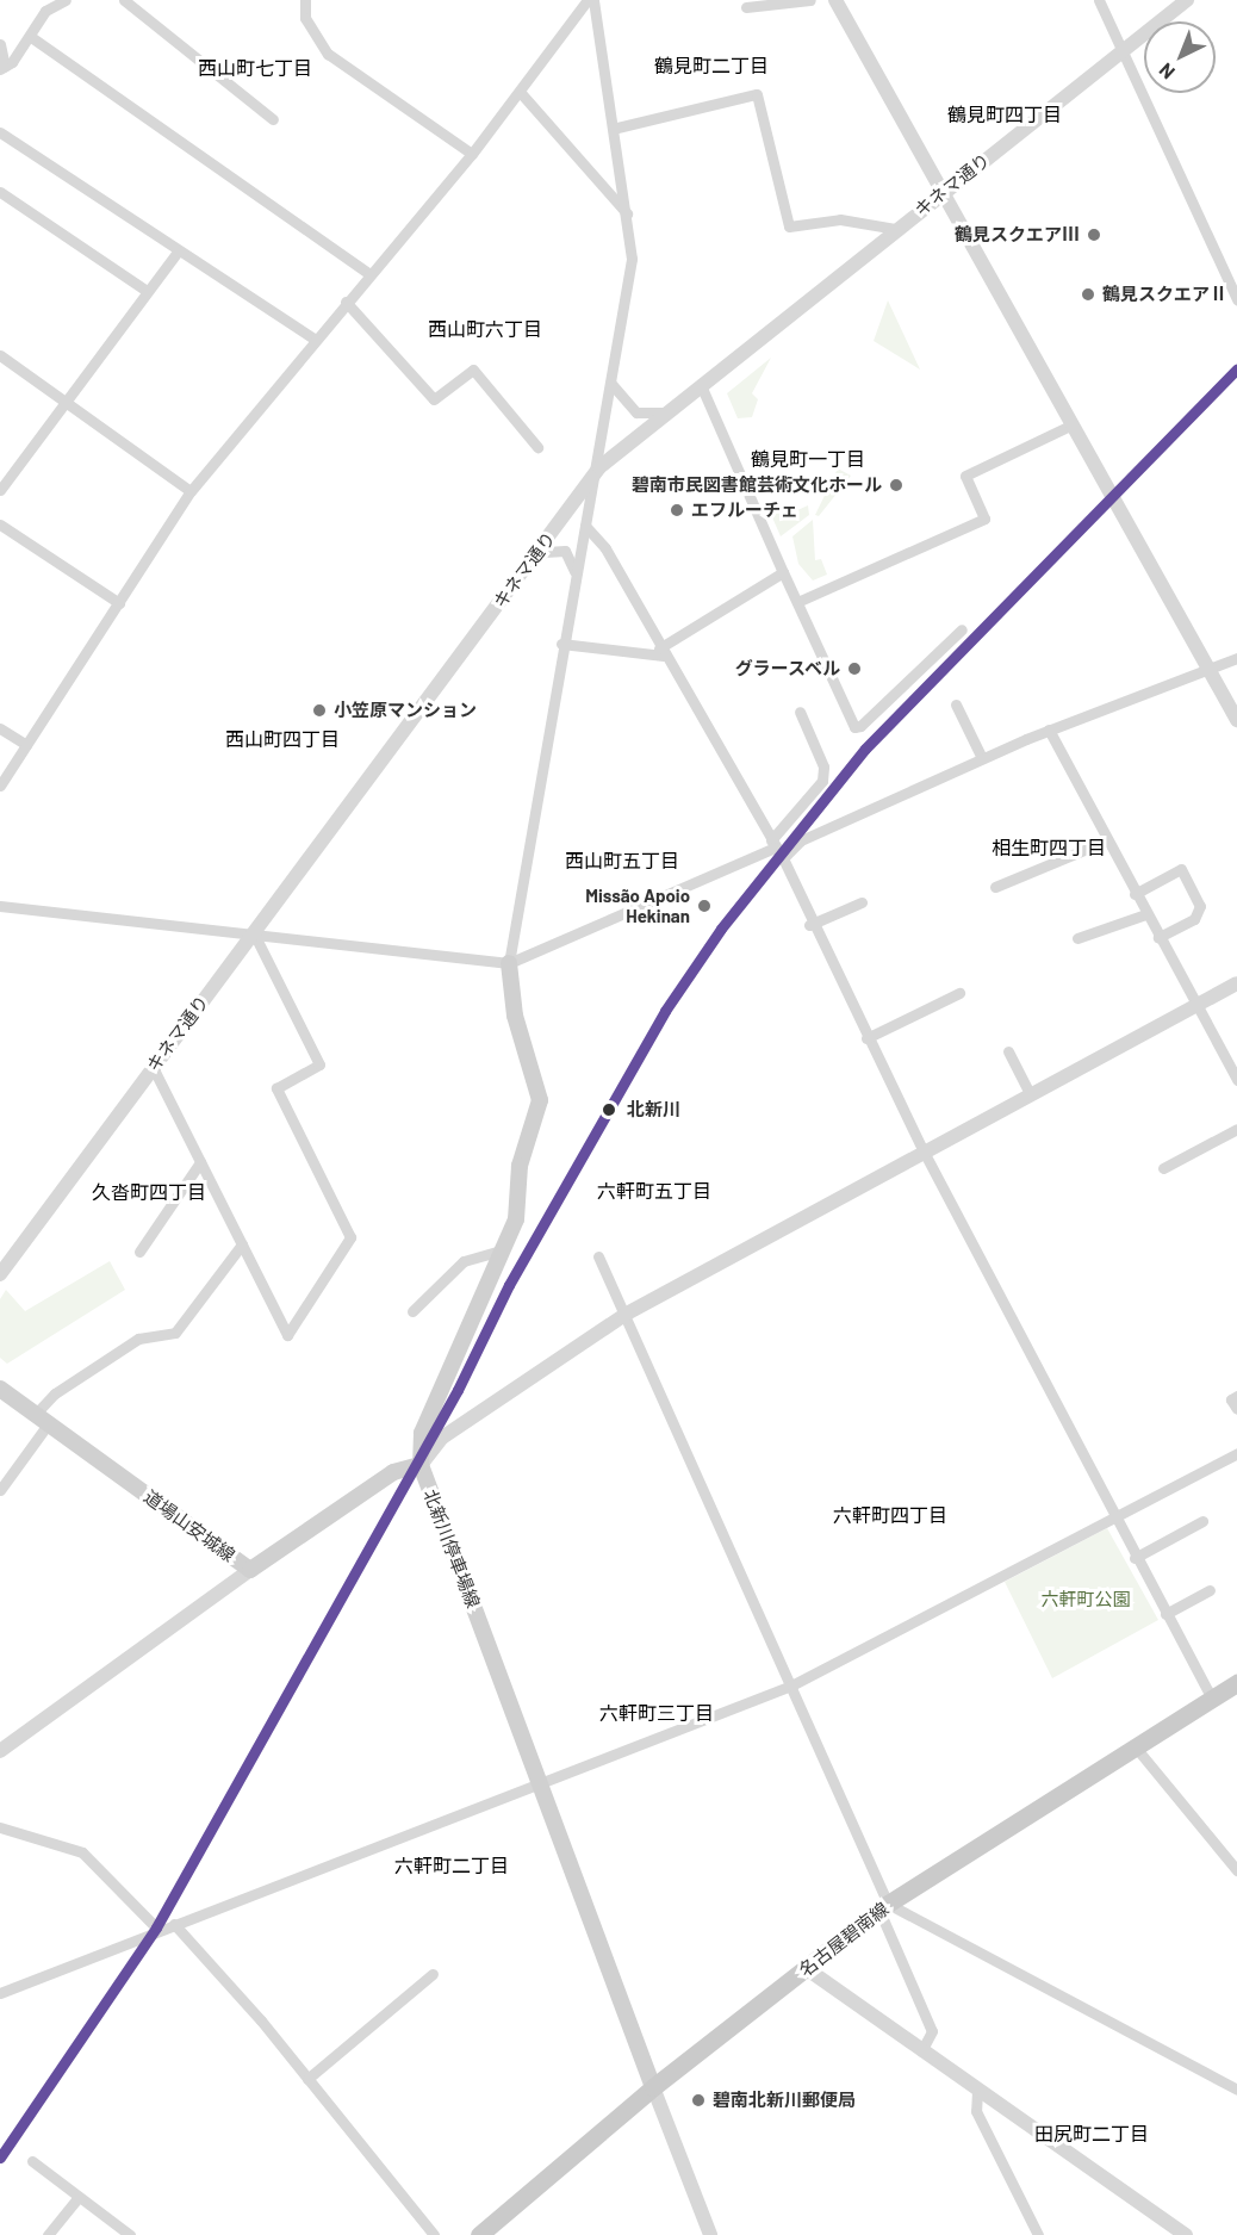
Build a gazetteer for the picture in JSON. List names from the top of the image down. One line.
{"streets":{"main road":["道場山安城線","北新川停車場線","名古屋碧南線"],"street":["キネマ通り"]},"crossings":[["道場山安城線","北新川停車場線"],["北新川停車場線","名古屋碧南線"]],"districts":["鶴見町二丁目","西山町七丁目","鶴見町四丁目","西山町六丁目","鶴見町一丁目","西山町四丁目","相生町四丁目","西山町五丁目","六軒町五丁目","久沓町四丁目","六軒町四丁目","六軒町三丁目","六軒町二丁目","田尻町二丁目"],"parks":["六軒町公園"],"places":["鶴見スクエアⅢ","鶴見スクエアⅡ","碧南市民図書館芸術文化ホール","エフルーチェ","グラースベル","小笠原マンション","Missão Apoio Hekinan","北新川","碧南北新川郵便局"],"north":"bottom left"}
